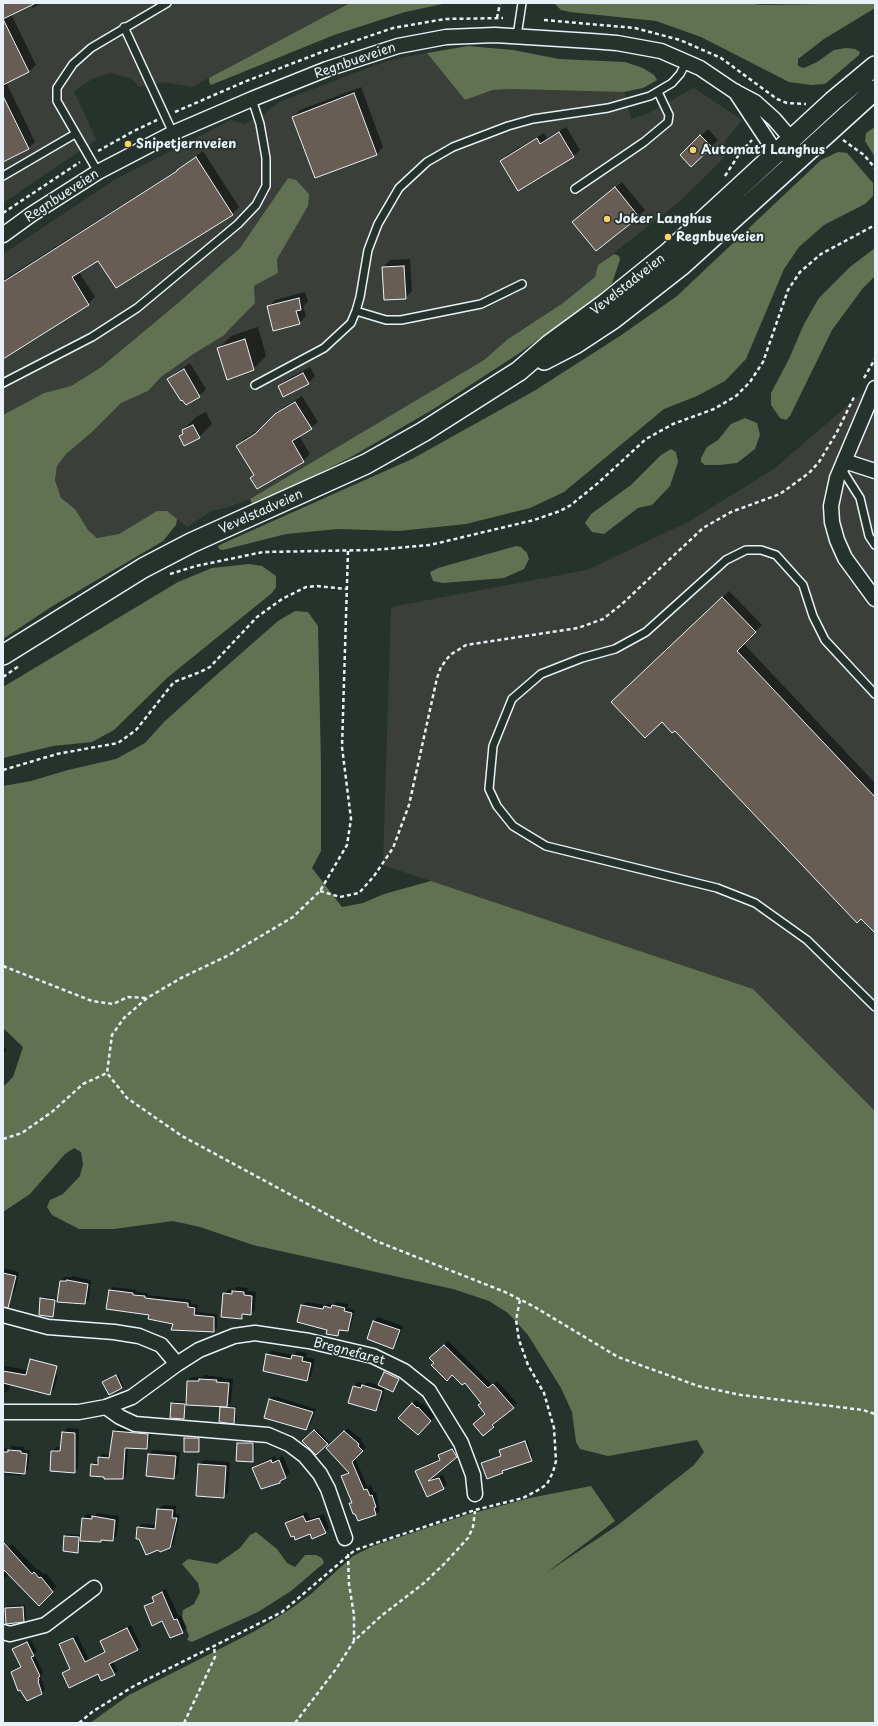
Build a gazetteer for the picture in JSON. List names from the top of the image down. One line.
{"streets":{"main road":["Vevelstadveien"],"street":["Regnbueveien","Bregnefaret"]},"crossings":[["Regnbueveien","Vevelstadveien"]],"places":["Snipetjernveien","Automat1 Langhus","Joker Langhus","Regnbueveien"]}
